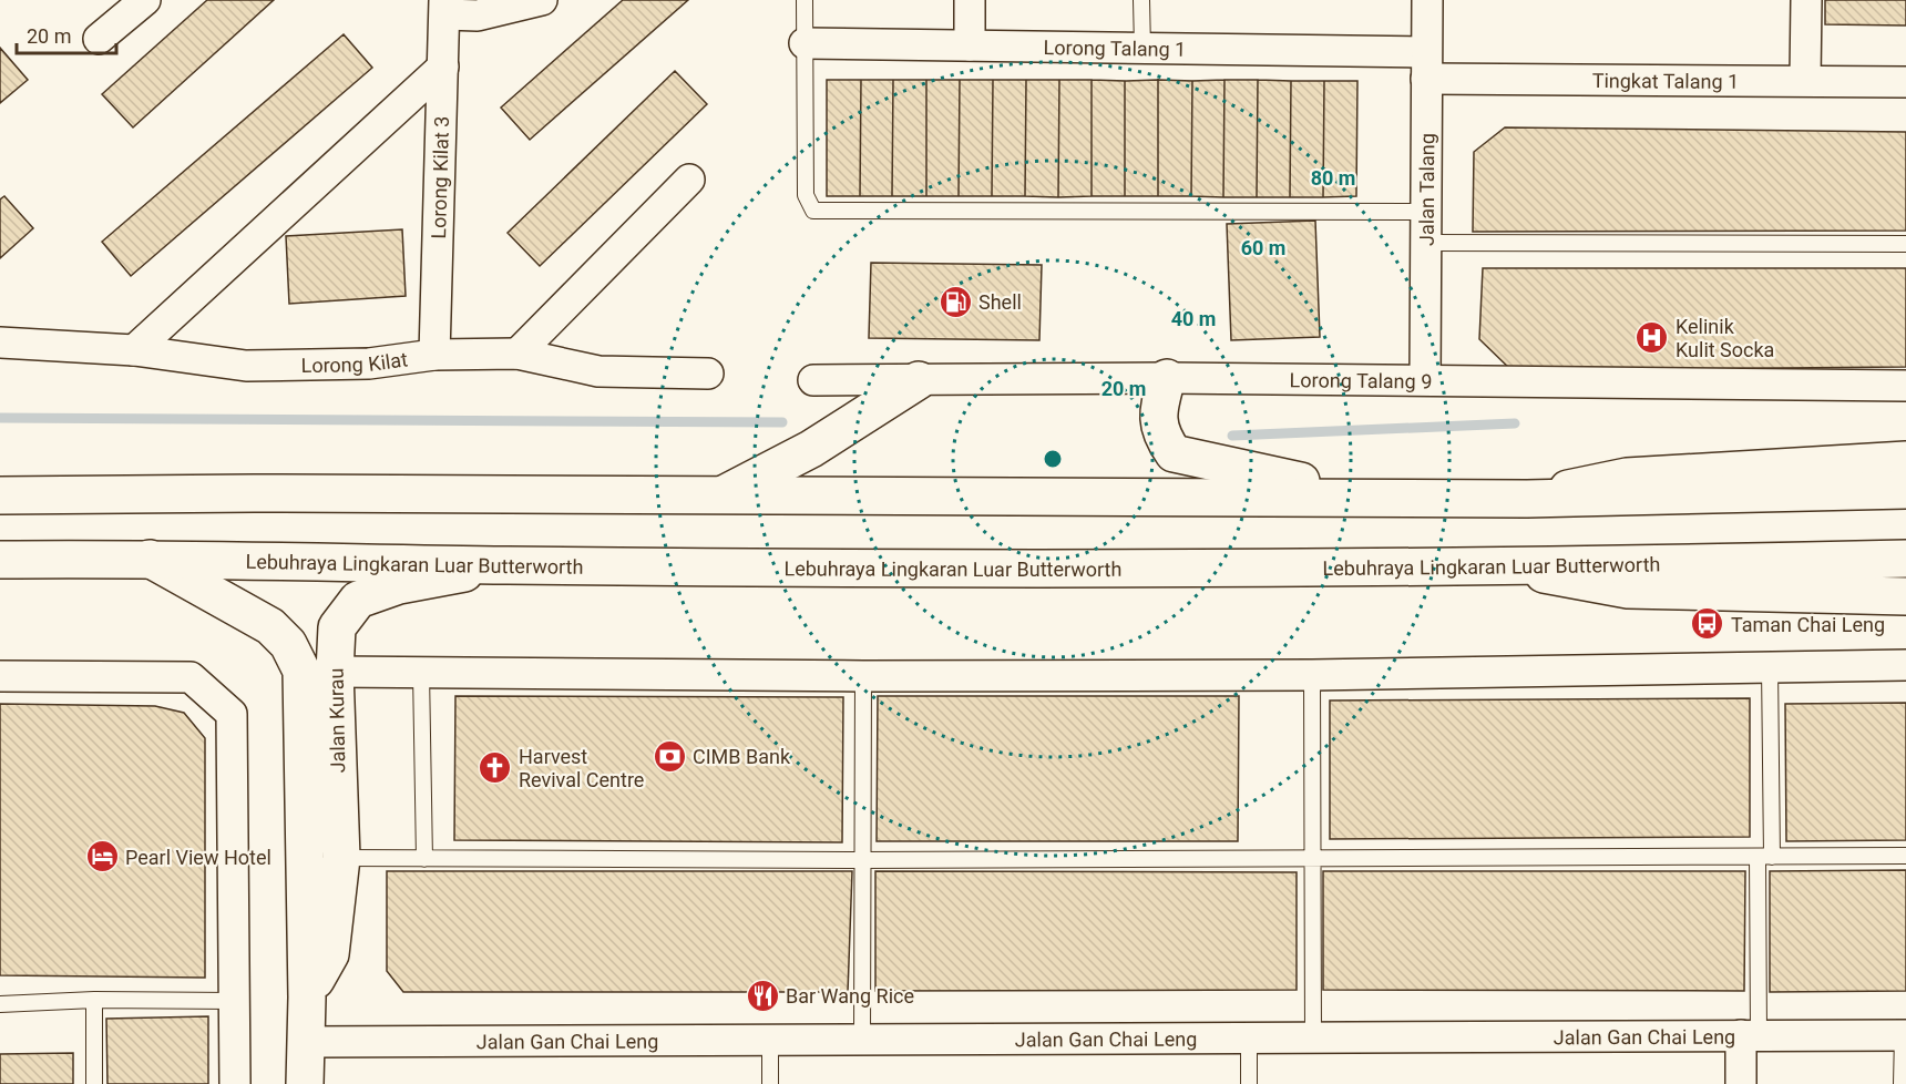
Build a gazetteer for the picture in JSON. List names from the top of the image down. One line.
{"streets":{"main road":["Lebuhraya Lingkaran Luar Butterworth","Jalan Kurau"],"street":["Lorong Talang 1","Tingkat Talang 1","Lorong Kilat 3","Jalan Talang","Lorong Kilat","Lorong Talang 9","Jalan Gan Chai Leng"]},"crossings":[["Lorong Talang 1","Tingkat Talang 1"],["Lorong Talang 1","Jalan Talang"],["Tingkat Talang 1","Jalan Talang"],["Lorong Kilat 3","Lorong Kilat"],["Jalan Talang","Lorong Talang 9"],["Lebuhraya Lingkaran Luar Butterworth","Jalan Kurau"],["Jalan Kurau","Jalan Gan Chai Leng"]],"places":{"fuel station":["Shell"],"hospital":["Kelinik Kulit Socka"],"bus stop":["Taman Chai Leng"],"bank":["CIMB Bank"],"church":["Harvest Revival Centre"],"hotel":["Pearl View Hotel"],"restaurant":["Bar Wang Rice"]},"scale_bar":"20 m","rings":["80 m","60 m","40 m","20 m"]}
